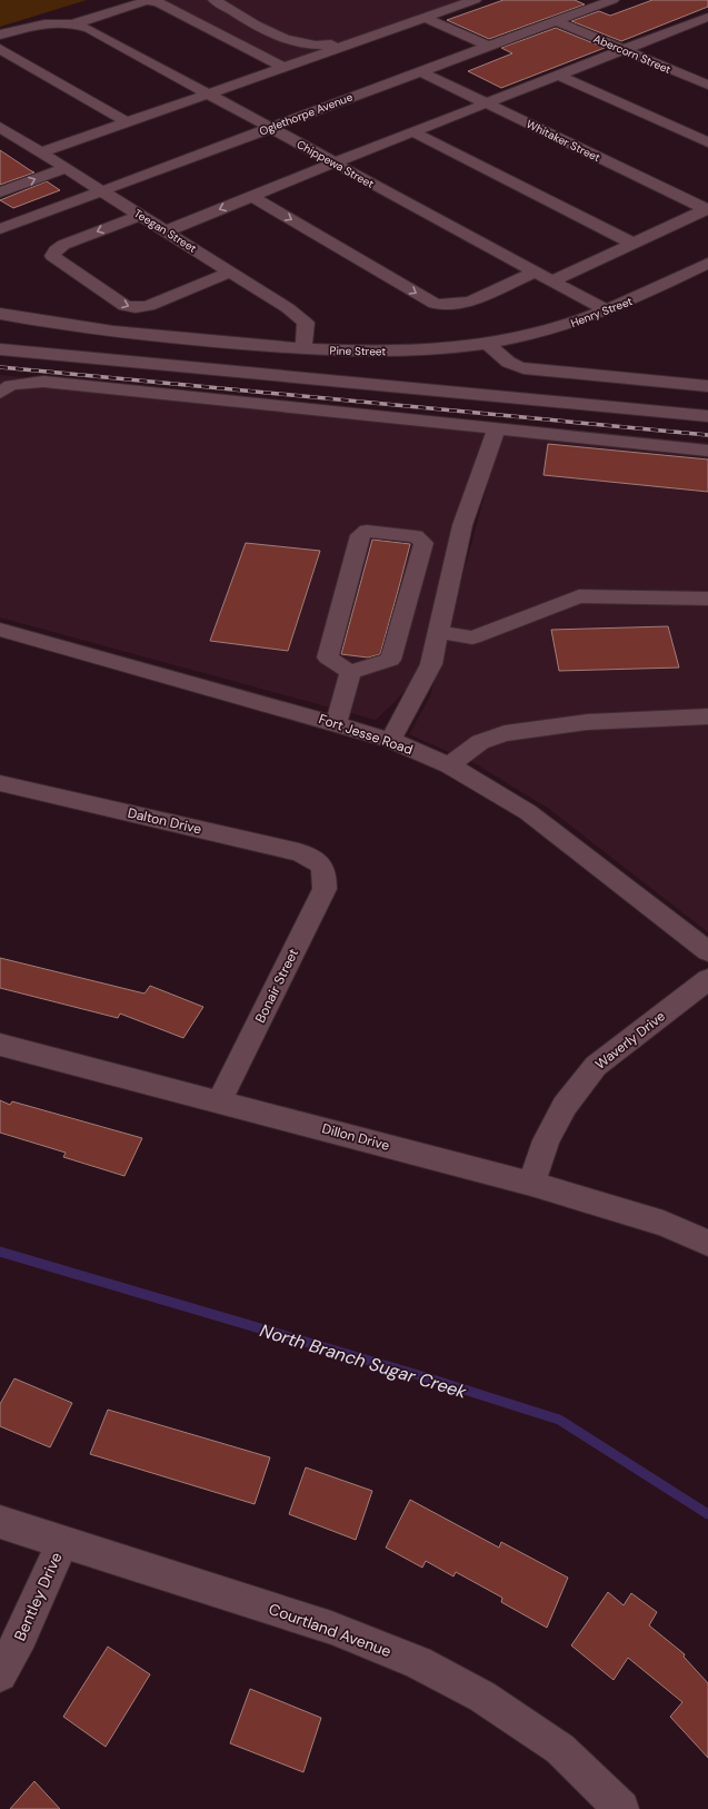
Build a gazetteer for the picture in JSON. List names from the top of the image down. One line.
{"streets":{"street":["Abercorn Street","Oglethorpe Avenue","Whitaker Street","Chippewa Street","Teegan Street","Henry Street","Pine Street","Fort Jesse Road","Dalton Drive","Bonair Street","Waverly Drive","Dillon Drive","Bentley Drive","Courtland Avenue"]},"crossings":[["Abercorn Street","Oglethorpe Avenue"],["Oglethorpe Avenue","Whitaker Street"],["Oglethorpe Avenue","Chippewa Street"],["Oglethorpe Avenue","Teegan Street"],["Chippewa Street","Henry Street"],["Teegan Street","Pine Street"],["Henry Street","Pine Street"],["Dalton Drive","Bonair Street"],["Bonair Street","Dillon Drive"],["Waverly Drive","Dillon Drive"],["Bentley Drive","Courtland Avenue"]],"water":["North Branch Sugar Creek"]}
